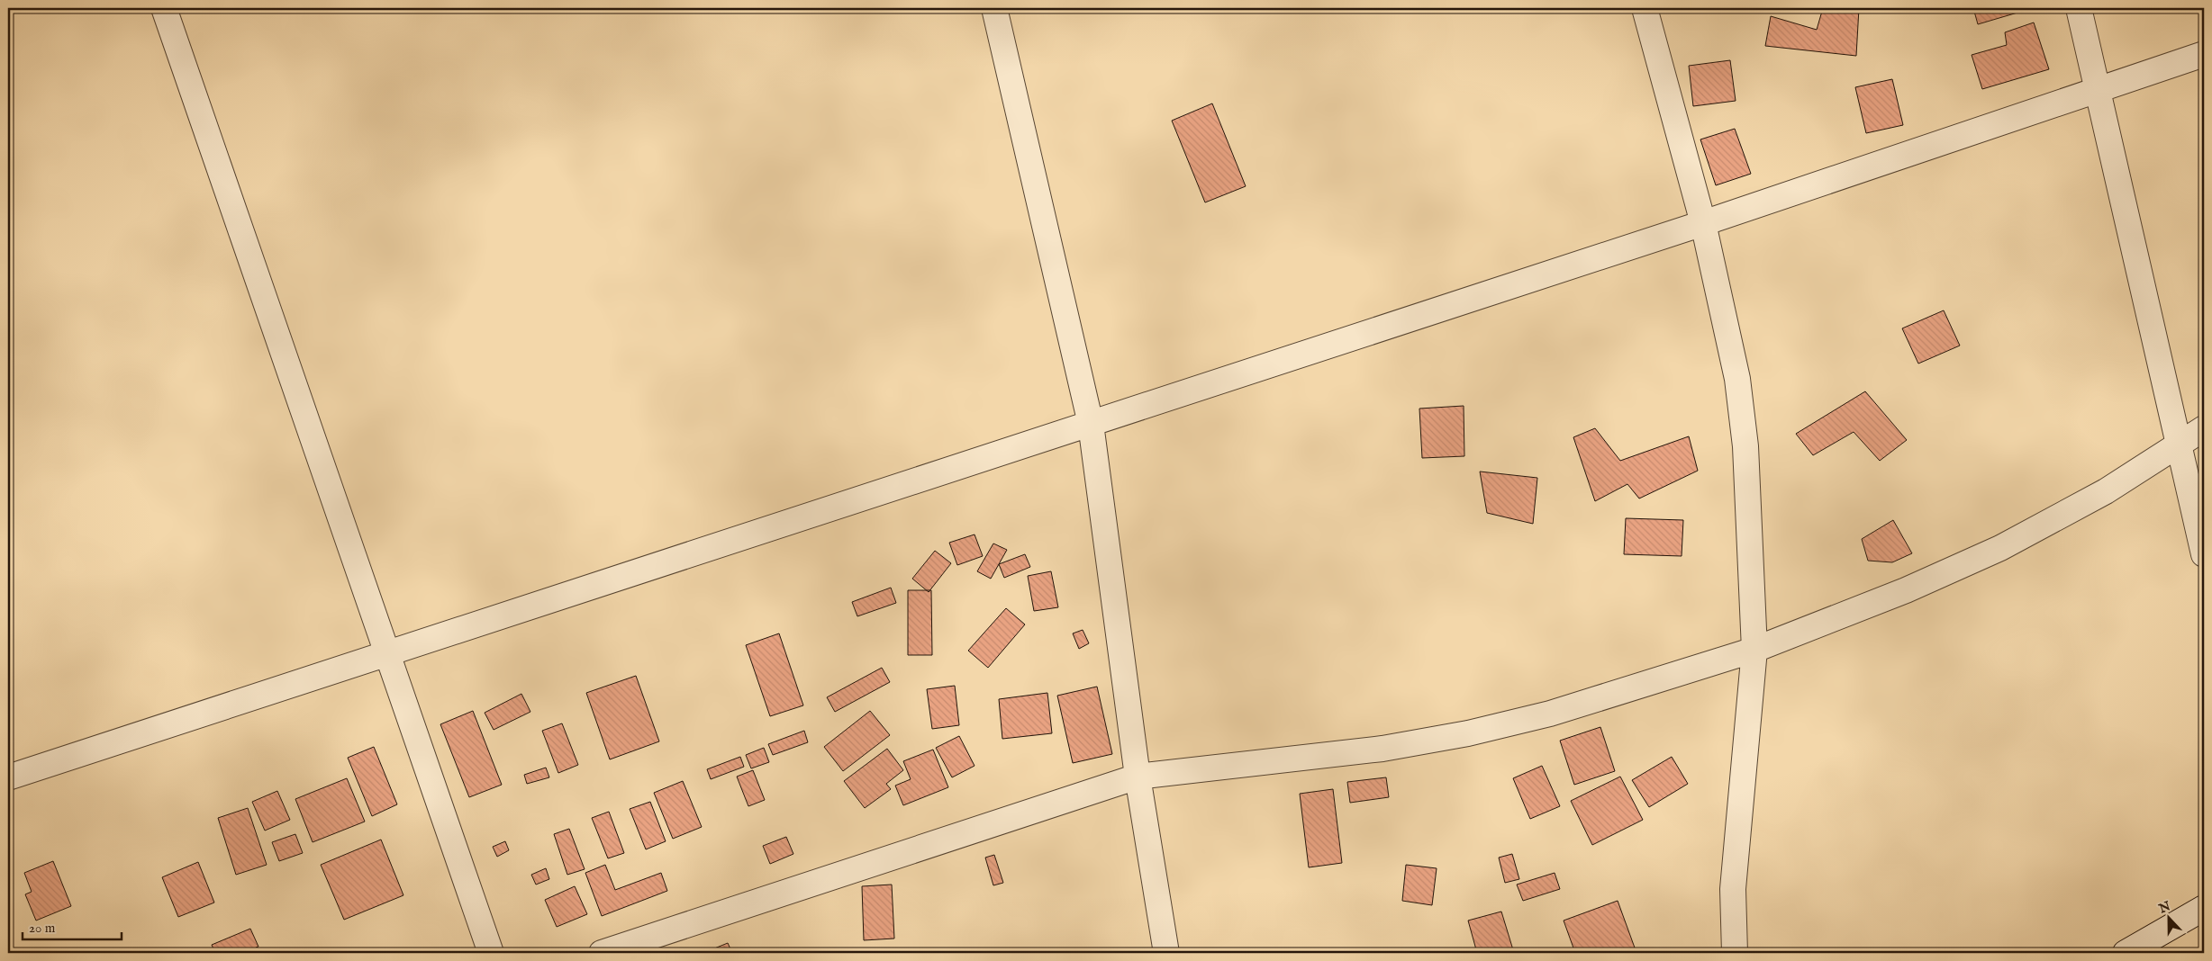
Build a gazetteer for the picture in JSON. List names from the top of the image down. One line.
{"scale_bar":"20 m","north":"top"}
